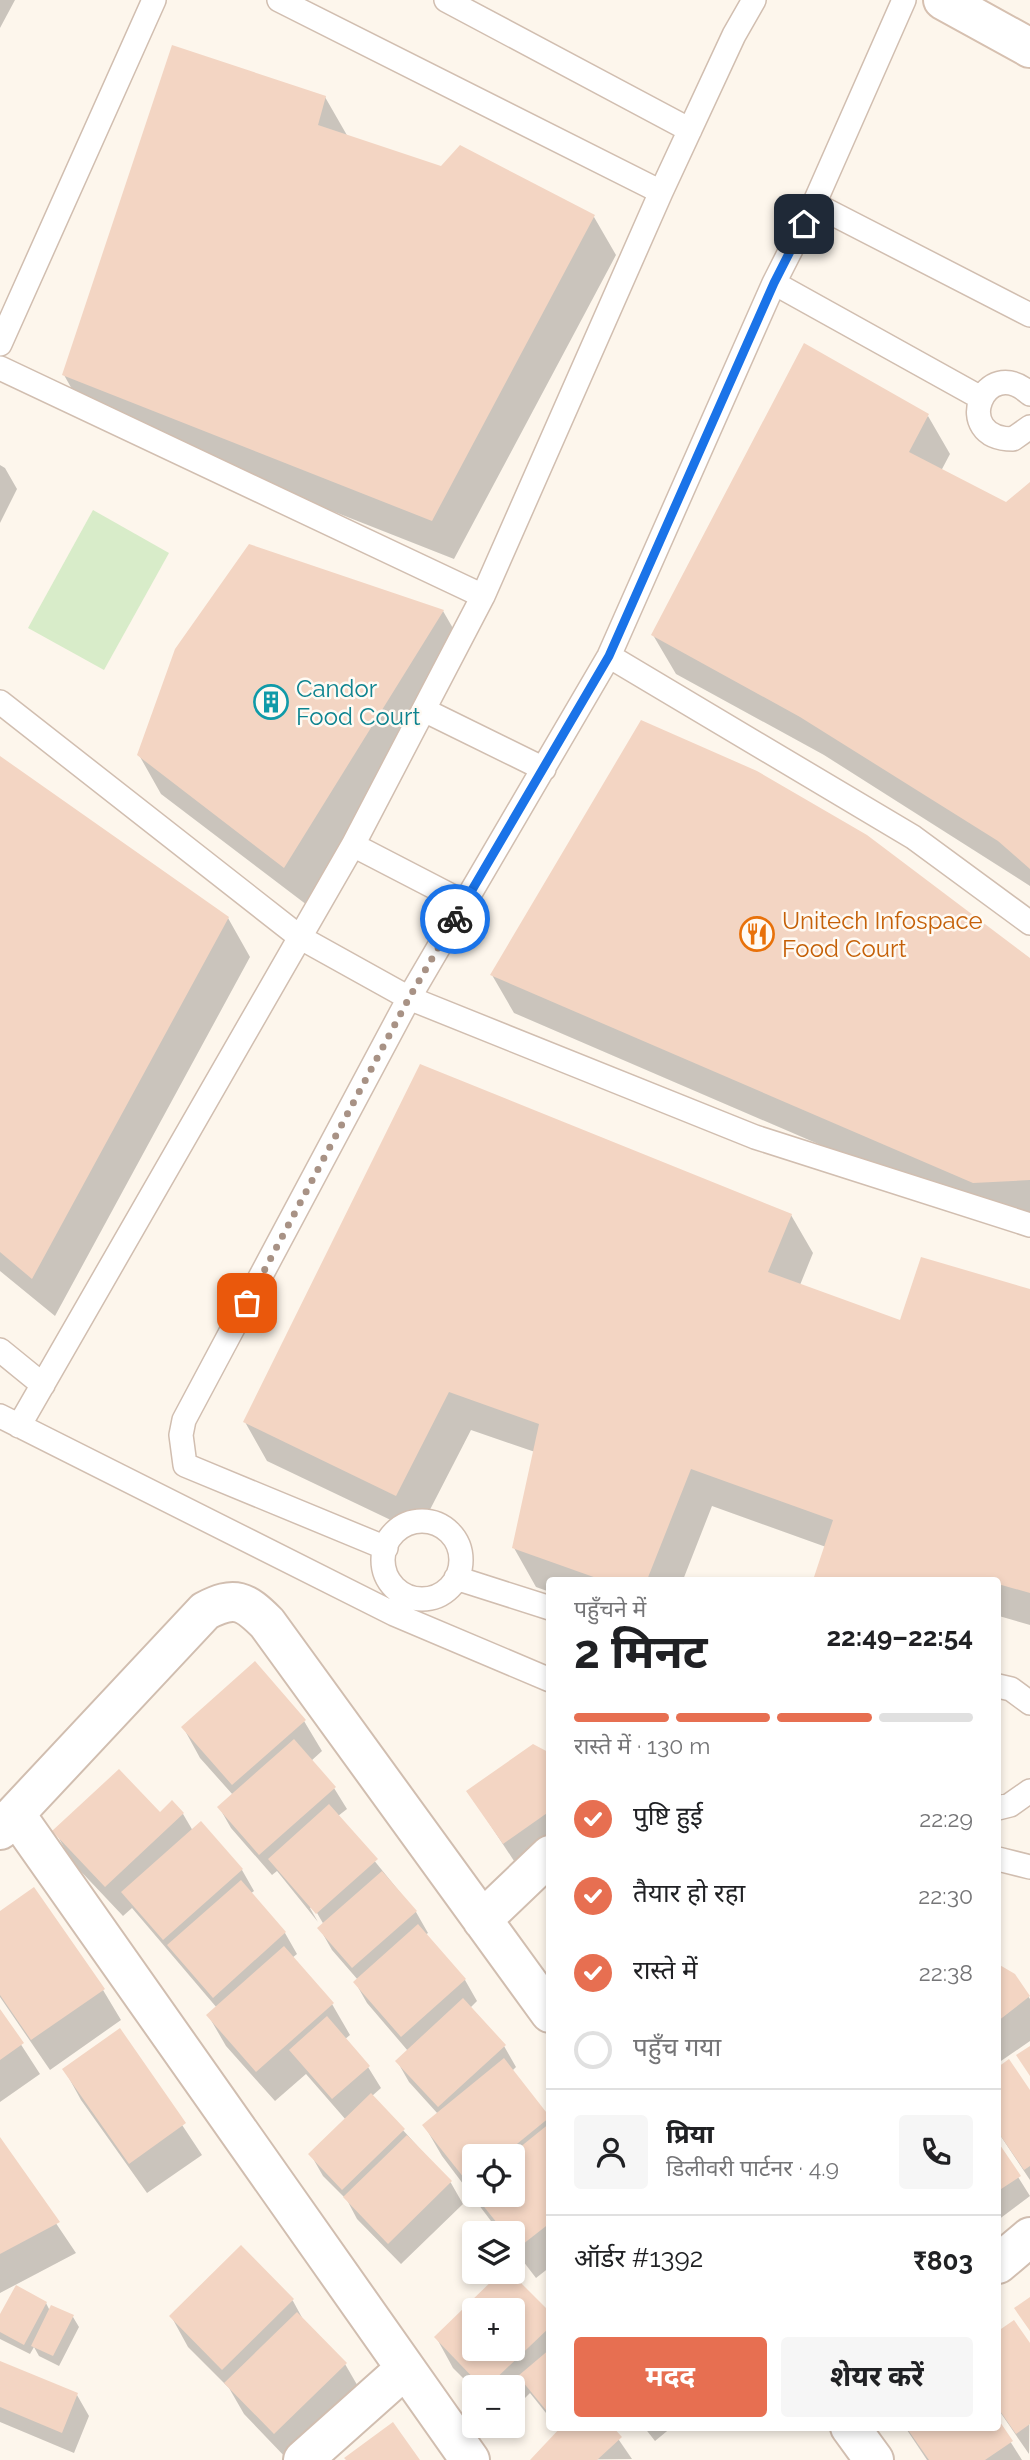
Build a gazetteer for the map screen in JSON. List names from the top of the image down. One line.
{"places":{"building":["Candor Food Court"],"restaurant":["Unitech Infospace Food Court"]},"page":{"heading":["2 मिनट","पहुँचने में","22:49–22:54"],"panel":["प्रिया","डिलीवरी पार्टनर · 4.9","ऑर्डर #1392","₹803"],"bar":"रास्ते में · 130 m","list":[["पुष्टि हुई","22:29"],["तैयार हो रहा","22:30"],["रास्ते में","22:38"],"पहुँच गया"],"map_buttons":["+","−"],"buttons":["मदद","शेयर करें"]}}
